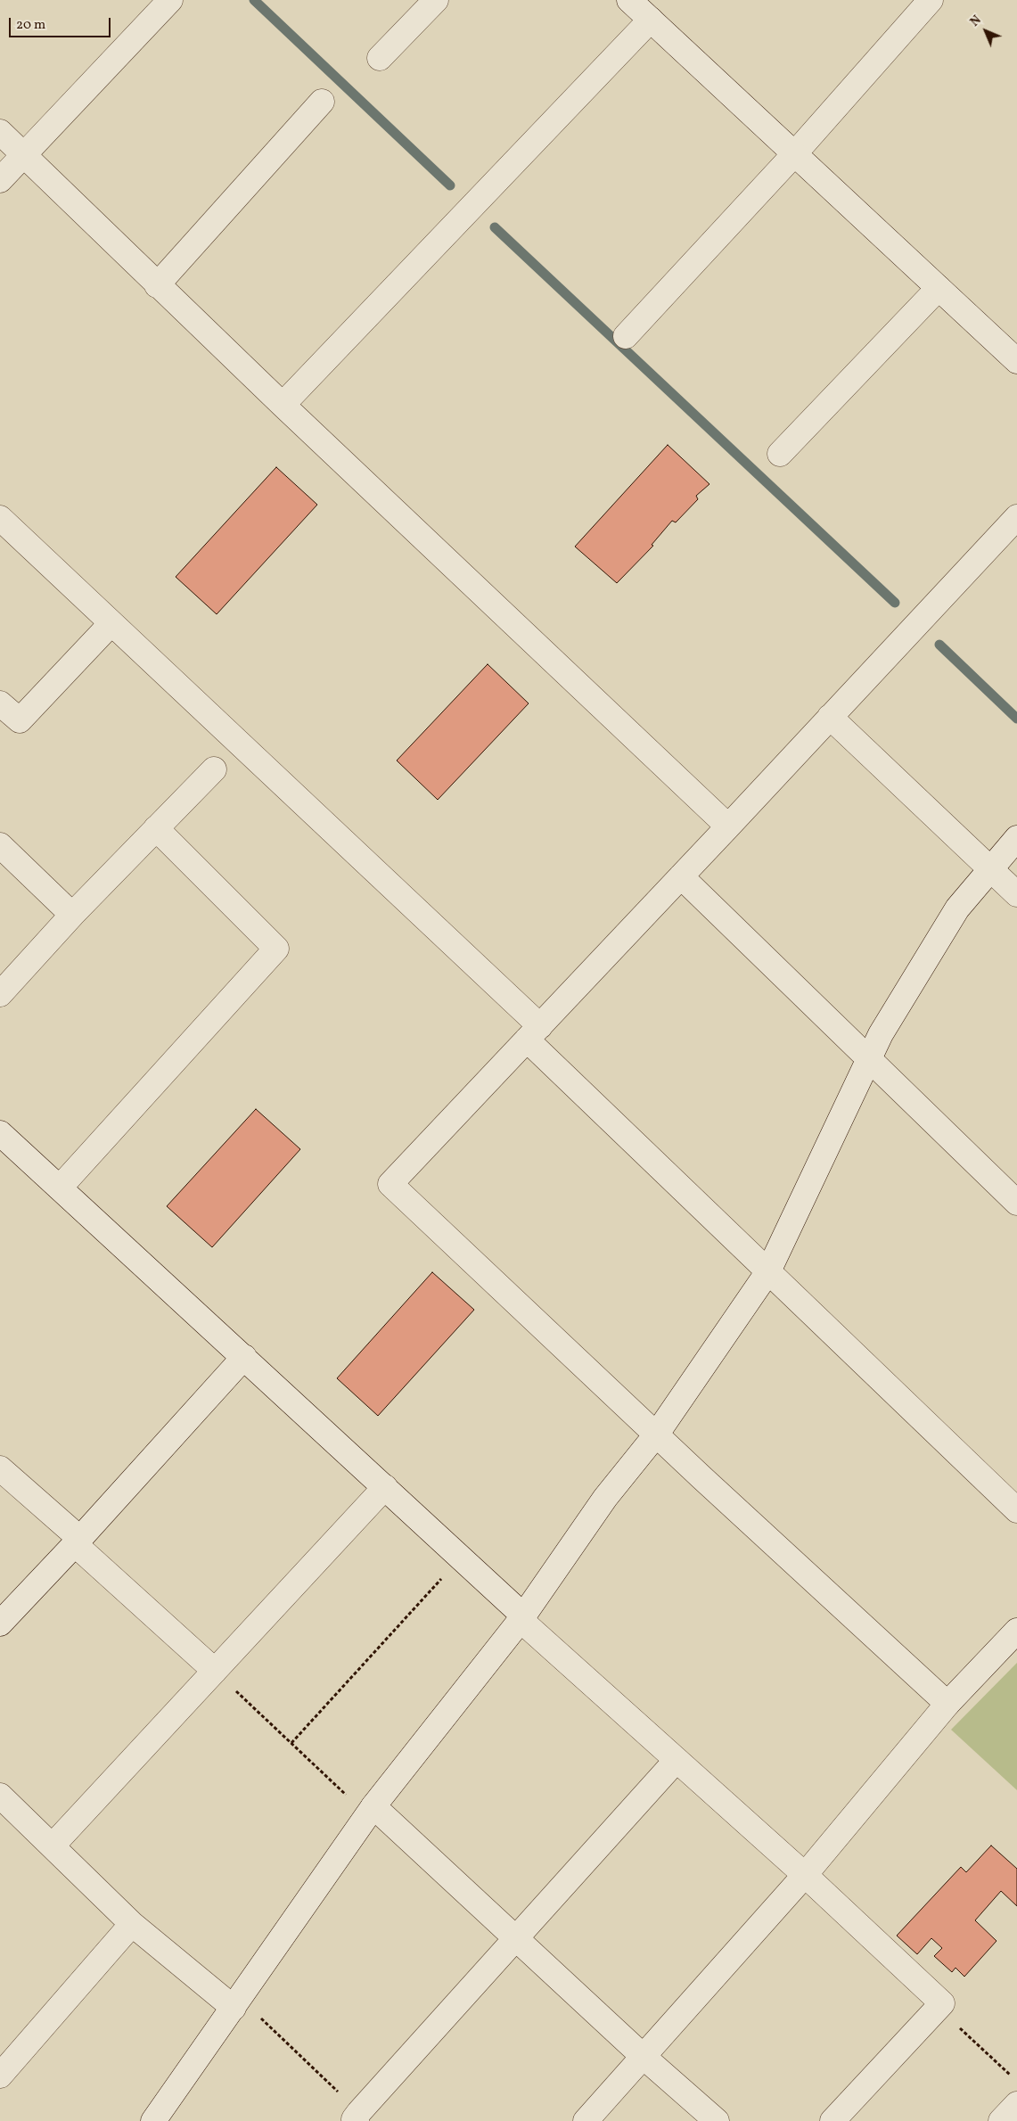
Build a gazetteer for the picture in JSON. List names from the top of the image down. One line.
{"scale_bar":"20 m","north":"top left"}
